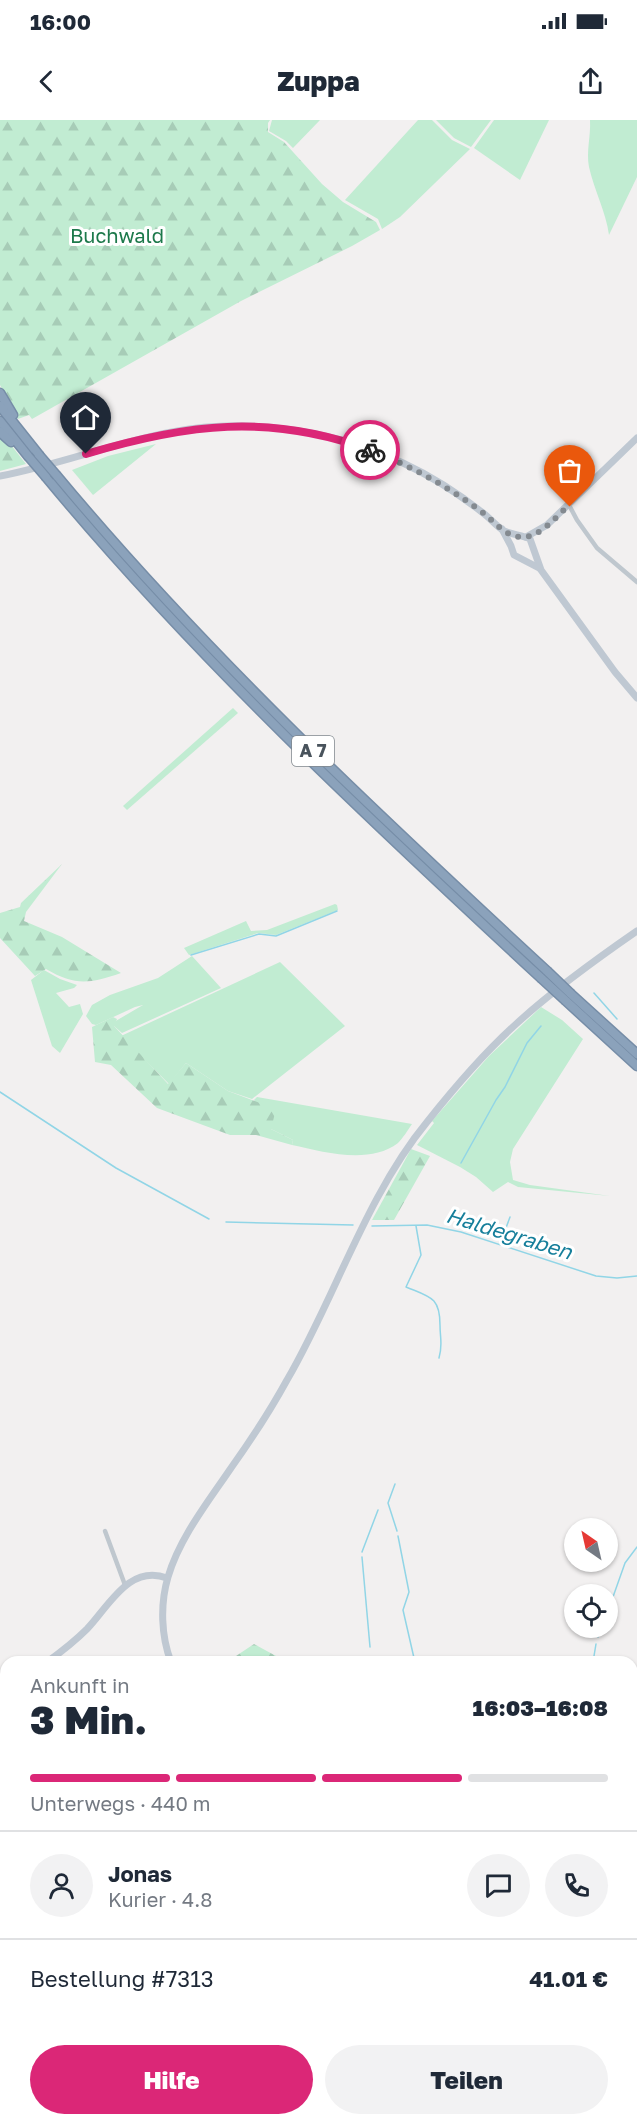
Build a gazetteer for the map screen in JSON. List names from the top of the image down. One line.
{"streets":{"highway":["A 7"]},"water":["Haldegraben"],"parks":["Buchwald"],"north":"top left","page":{"status":"16:00","header":"Zuppa","heading":["3 Min.","Ankunft in","16:03–16:08"],"panel":["Jonas","Kurier · 4.8","Bestellung #7313","41.01 €"],"bar":"Unterwegs · 440 m","buttons":["Hilfe","Teilen"]}}
